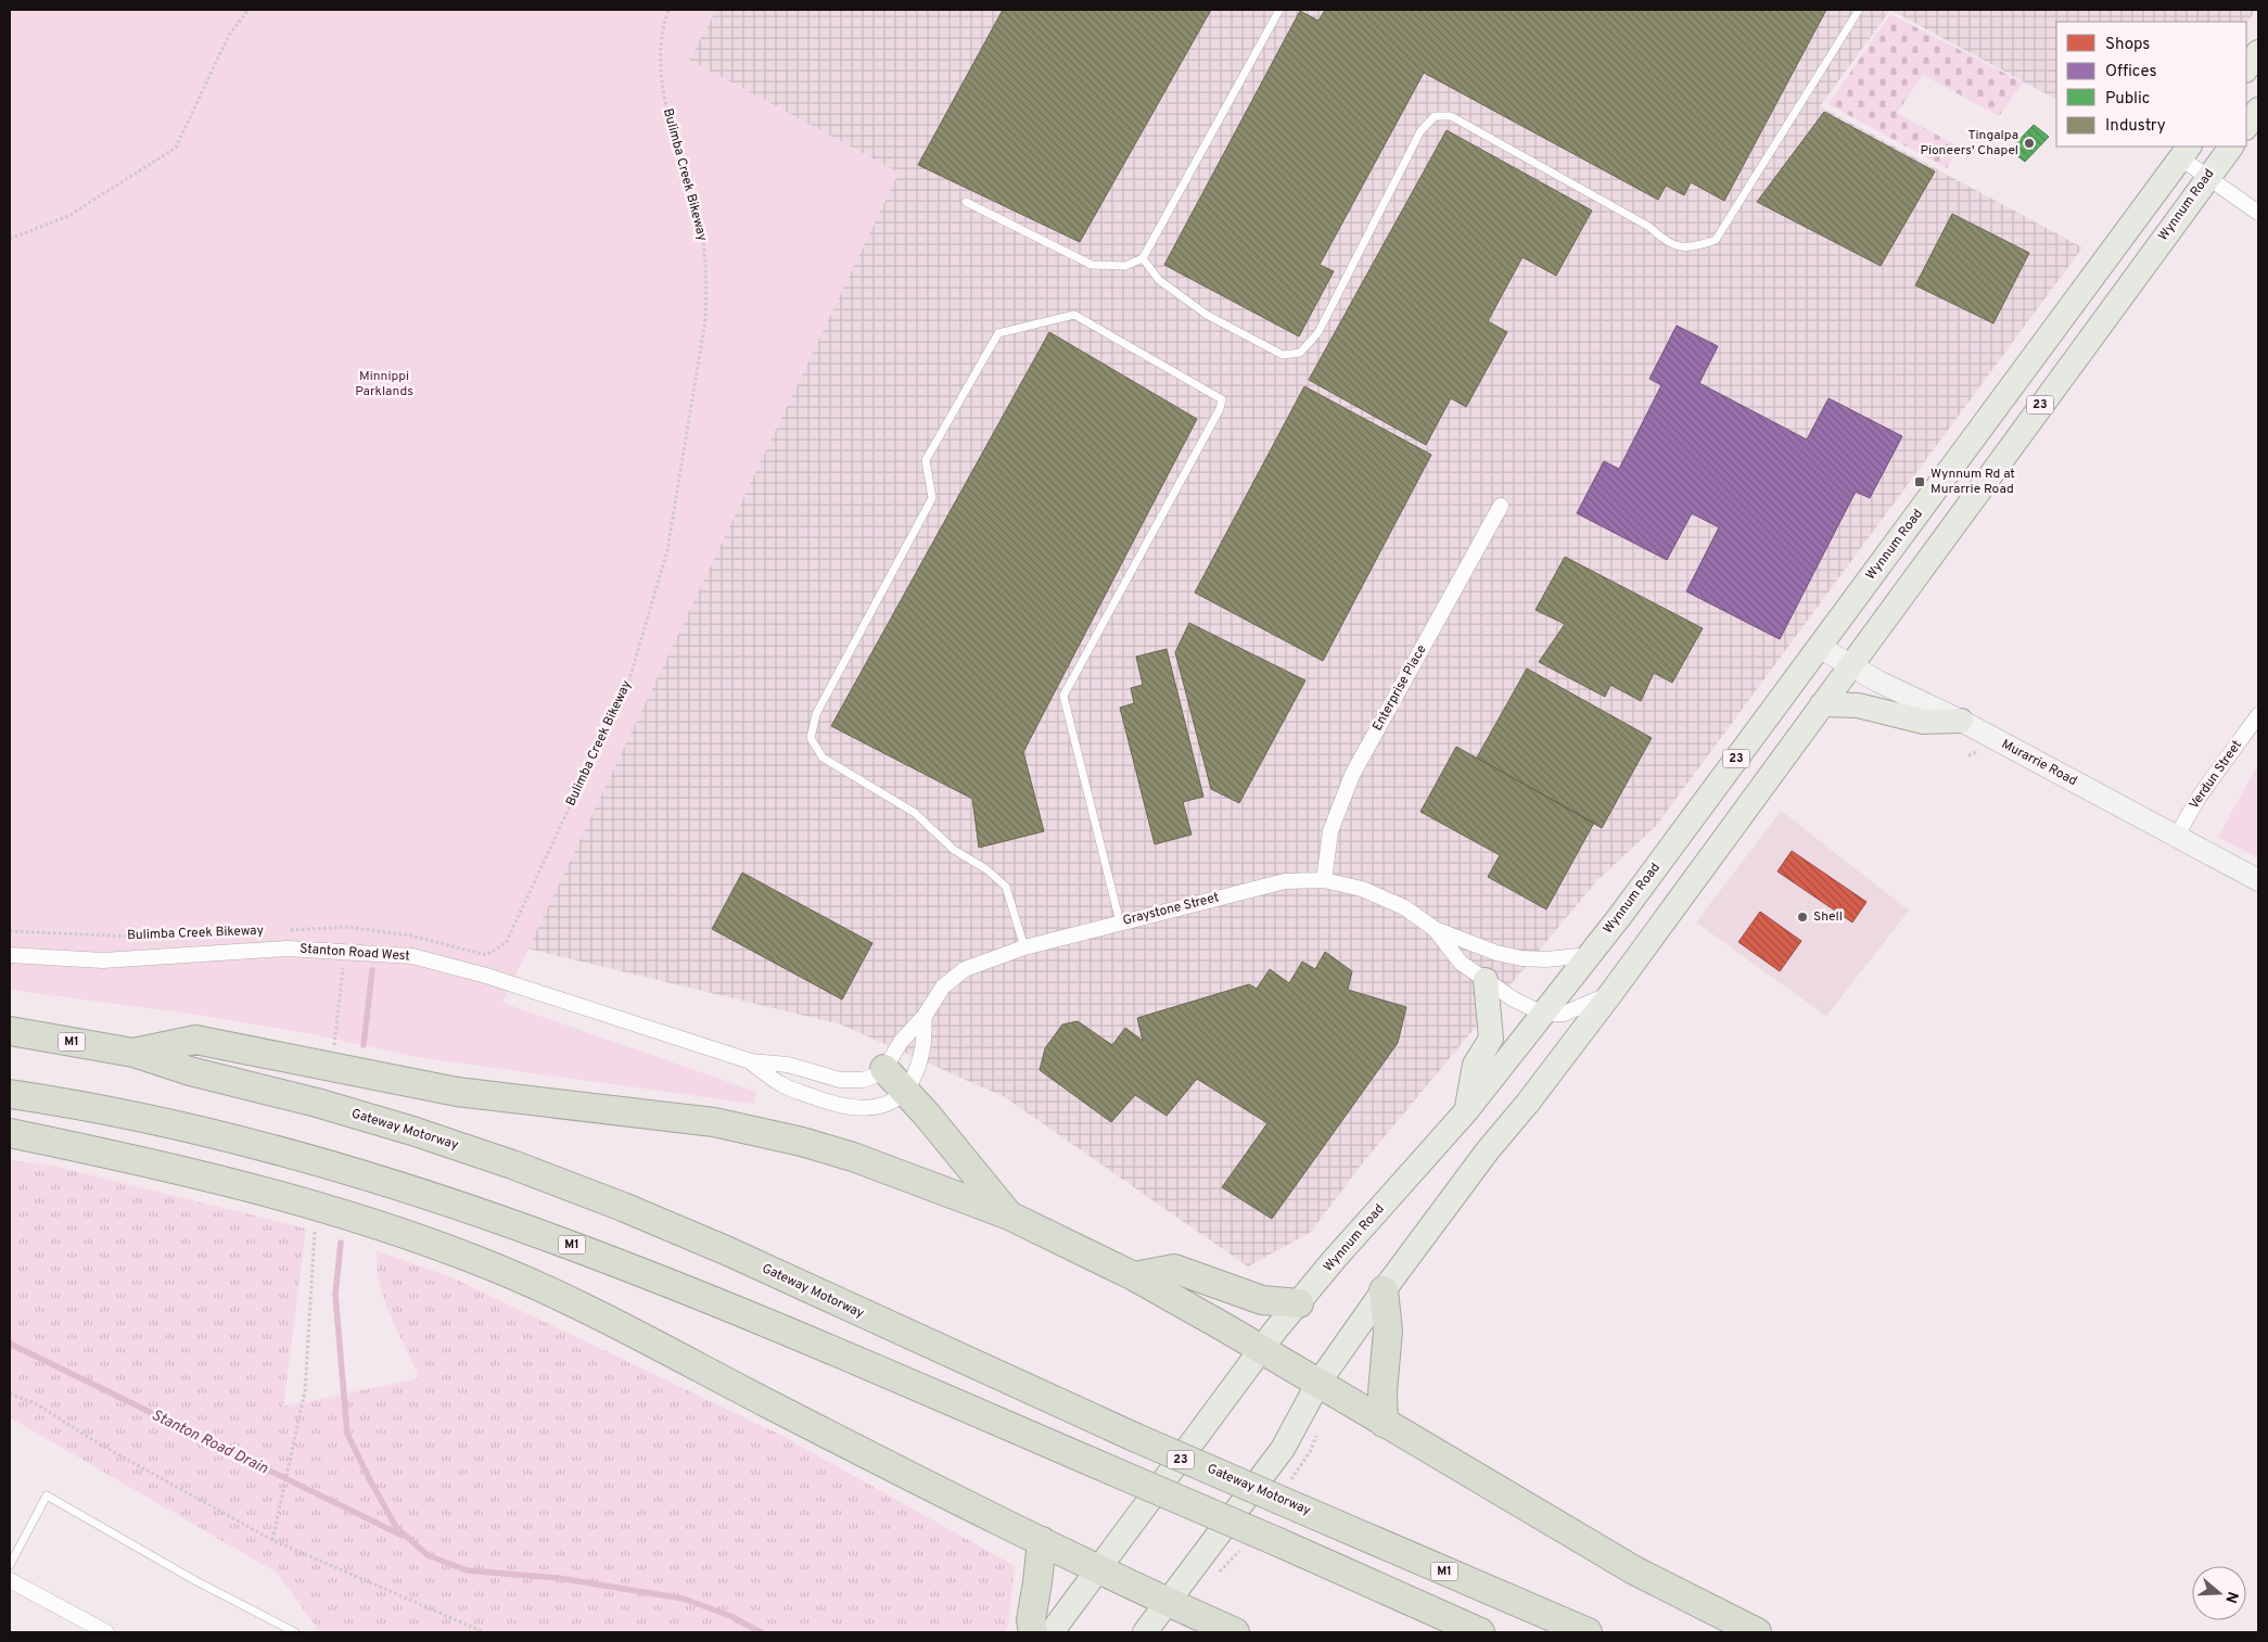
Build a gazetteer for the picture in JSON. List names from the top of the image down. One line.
{"streets":{"highway":["M1","Gateway Motorway"],"main road":["Wynnum Road","23"],"street":["Enterprise Place","Murarrie Road","Verdun Street","Graystone Street","Stanton Road West"],"path":["Bulimba Creek Bikeway"]},"crossings":[["Wynnum Road","Murarrie Road"],["Wynnum Road","Graystone Street"],["Enterprise Place","Graystone Street"],["Murarrie Road","Verdun Street"],["Graystone Street","Stanton Road West"]],"water":["Stanton Road Drain"],"parks":["Minnippi Parklands"],"places":{"other":["Tingalpa Pioneers' Chapel","Shell"],"transit":["Wynnum Rd at Murarrie Road"]},"legend":["Shops","Offices","Public","Industry"],"north":"right"}
